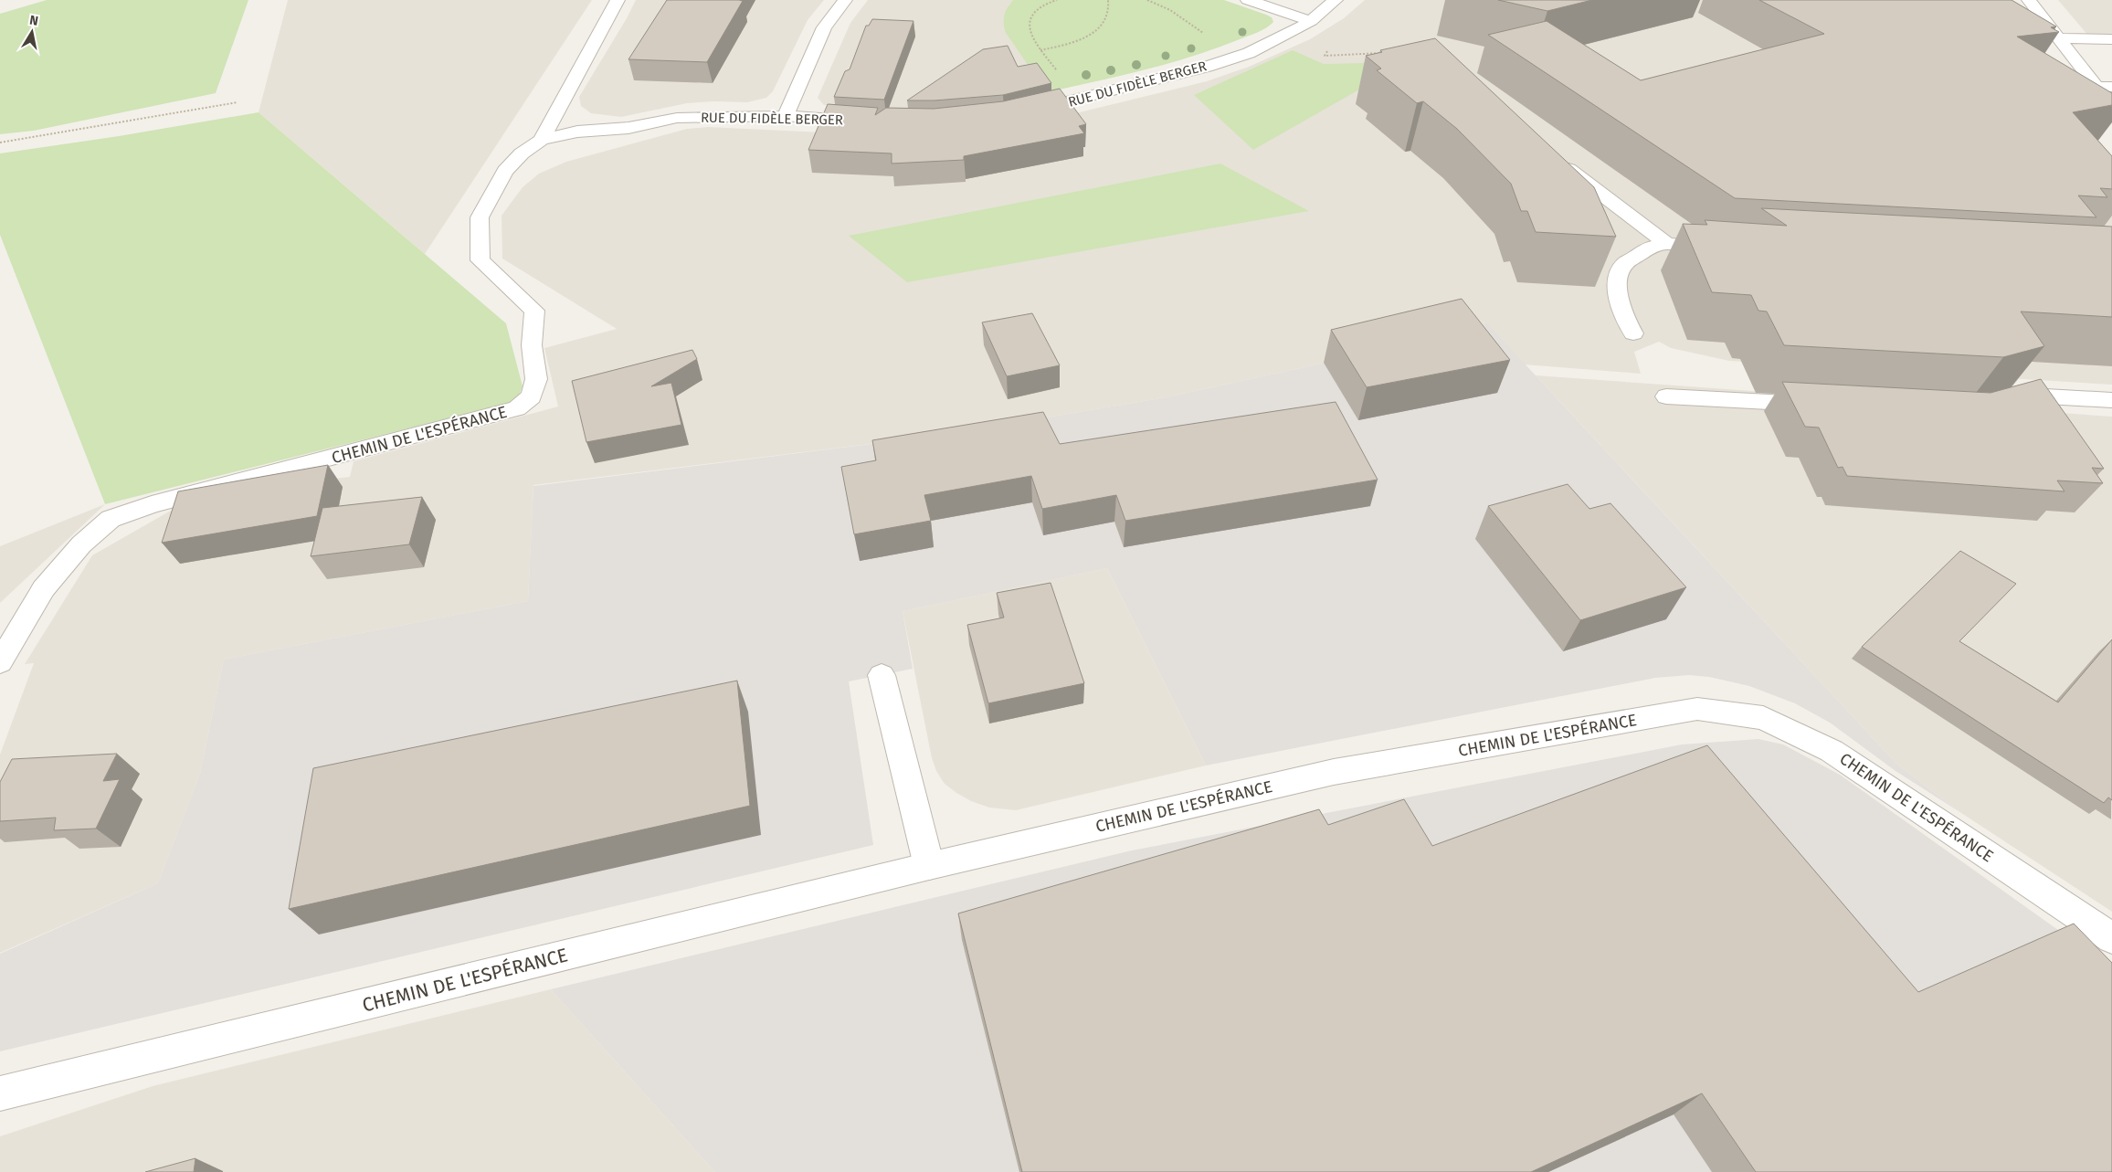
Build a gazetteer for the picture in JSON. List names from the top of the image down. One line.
{"streets":{"street":["RUE DU FIDÈLE BERGER","CHEMIN DE L'ESPÉRANCE"]},"crossings":[["RUE DU FIDÈLE BERGER","CHEMIN DE L'ESPÉRANCE"]],"north":"top"}
